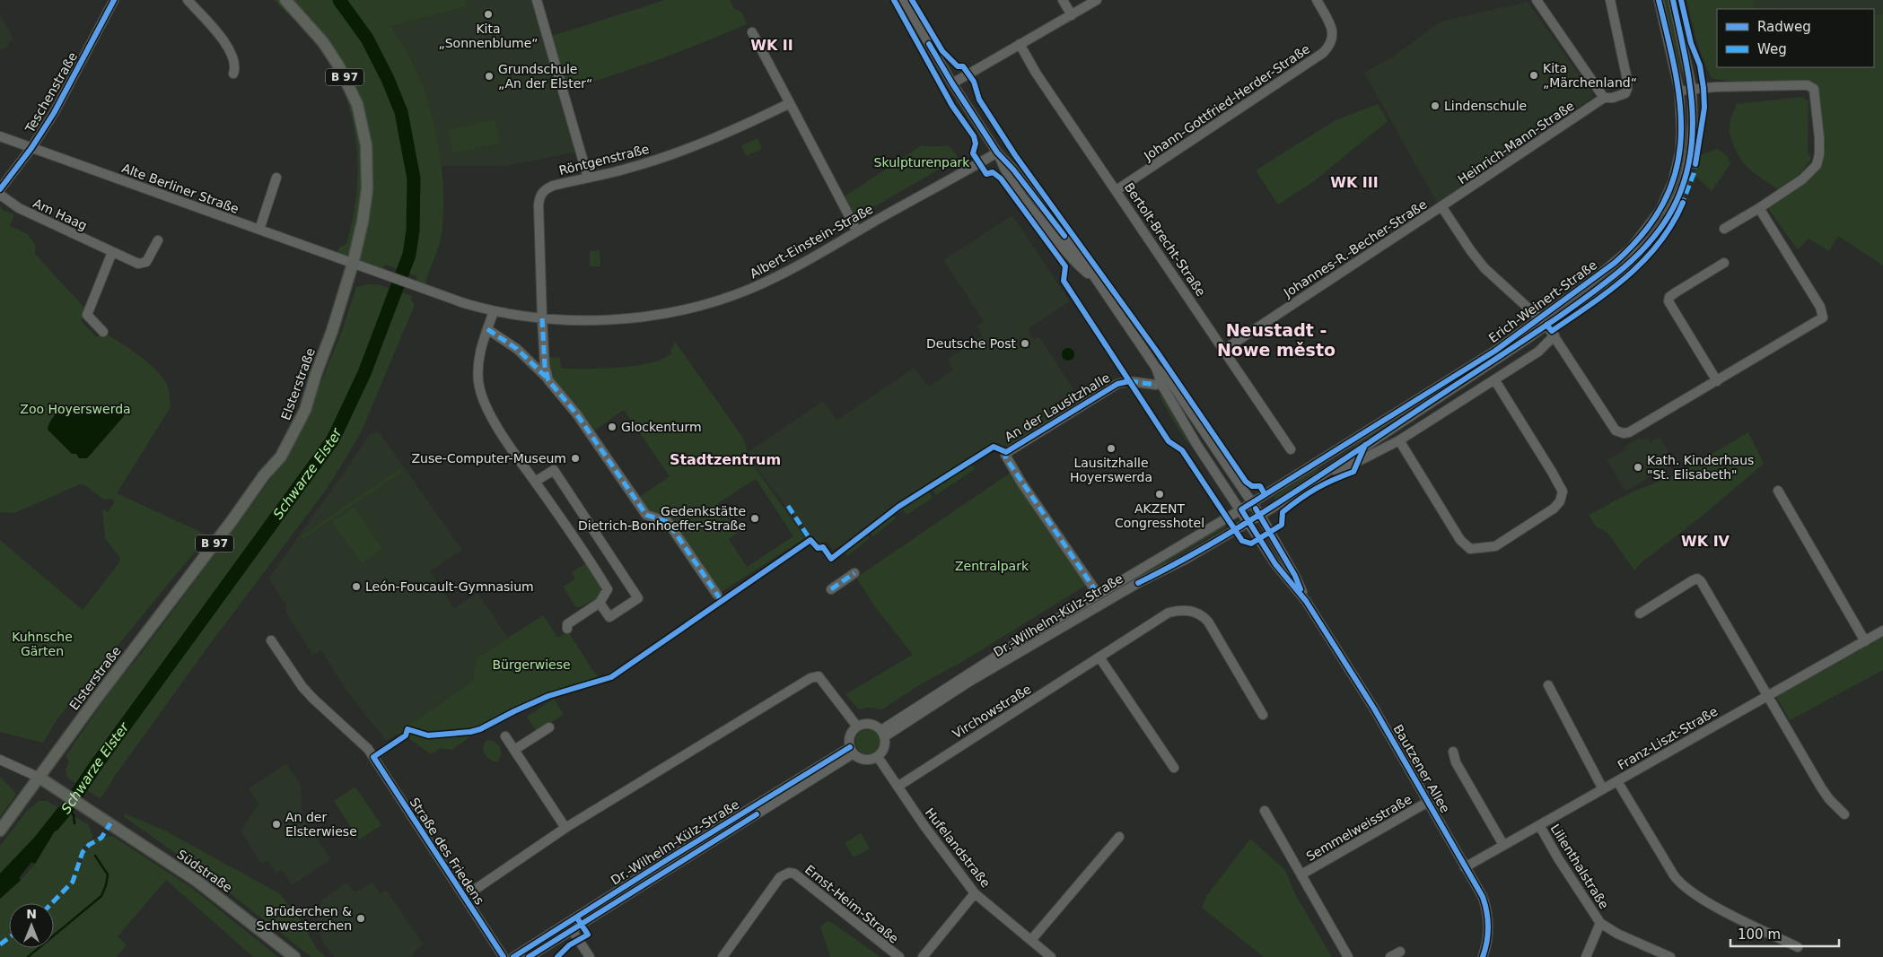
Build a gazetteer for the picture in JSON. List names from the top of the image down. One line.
{"streets":{"main road":["B 97","Elsterstraße","Südstraße"],"street":["Teschenstraße","Johann-Gottfried-Herder-Straße","Heinrich-Mann-Straße","Röntgenstraße","Alte Berliner Straße","Am Haag","Bertolt-Brecht-Straße","Albert-Einstein-Straße","Johannes-R.-Becher-Straße","Erich-Weinert-Straße","An der Lausitzhalle","Dr.-Wilhelm-Külz-Straße","Virchowstraße","Franz-Liszt-Straße","Bautzener Allee","Semmelweisstraße","Hufelandstraße","Straße des Friedens","Lilienthalstraße","Ernst-Heim-Straße"]},"crossings":[["B 97","Elsterstraße"],["B 97","Südstraße"],["Teschenstraße","Alte Berliner Straße"],["Johann-Gottfried-Herder-Straße","Bertolt-Brecht-Straße"],["Heinrich-Mann-Straße","Johannes-R.-Becher-Straße"],["Röntgenstraße","Albert-Einstein-Straße"],["Alte Berliner Straße","Albert-Einstein-Straße"],["Alte Berliner Straße","Elsterstraße"],["Bertolt-Brecht-Straße","Johannes-R.-Becher-Straße"],["Albert-Einstein-Straße","Elsterstraße"],["Albert-Einstein-Straße","Bautzener Allee"],["Johannes-R.-Becher-Straße","Erich-Weinert-Straße"],["Erich-Weinert-Straße","Dr.-Wilhelm-Külz-Straße"],["Erich-Weinert-Straße","Bautzener Allee"],["Elsterstraße","Südstraße"],["An der Lausitzhalle","Dr.-Wilhelm-Külz-Straße"],["Dr.-Wilhelm-Külz-Straße","Bautzener Allee"],["Dr.-Wilhelm-Külz-Straße","Hufelandstraße"],["Dr.-Wilhelm-Külz-Straße","Straße des Friedens"],["Virchowstraße","Hufelandstraße"],["Franz-Liszt-Straße","Bautzener Allee"],["Franz-Liszt-Straße","Lilienthalstraße"],["Bautzener Allee","Semmelweisstraße"],["Hufelandstraße","Straße des Friedens"]],"districts":["WK II","WK III","Neustadt - Nowe město","Stadtzentrum","WK IV"],"water":["Schwarze Elster"],"parks":["Skulpturenpark","Zoo Hoyerswerda","Zentralpark","Kuhnsche Gärten","Bürgerwiese"],"places":["Kita „Sonnenblume“","Kita „Märchenland“","Grundschule „An der Elster“","Lindenschule","Deutsche Post","Glockenturm","Lausitzhalle Hoyerswerda","Zuse-Computer-Museum","Kath. Kinderhaus \"St. Elisabeth\"","AKZENT Congresshotel","Gedenkstätte Dietrich-Bonhoeffer-Straße","León-Foucault-Gymnasium","An der Elsterwiese","Brüderchen & Schwesterchen"],"legend":["Radweg","Weg"],"scale_bar":"100 m","north":"top"}
